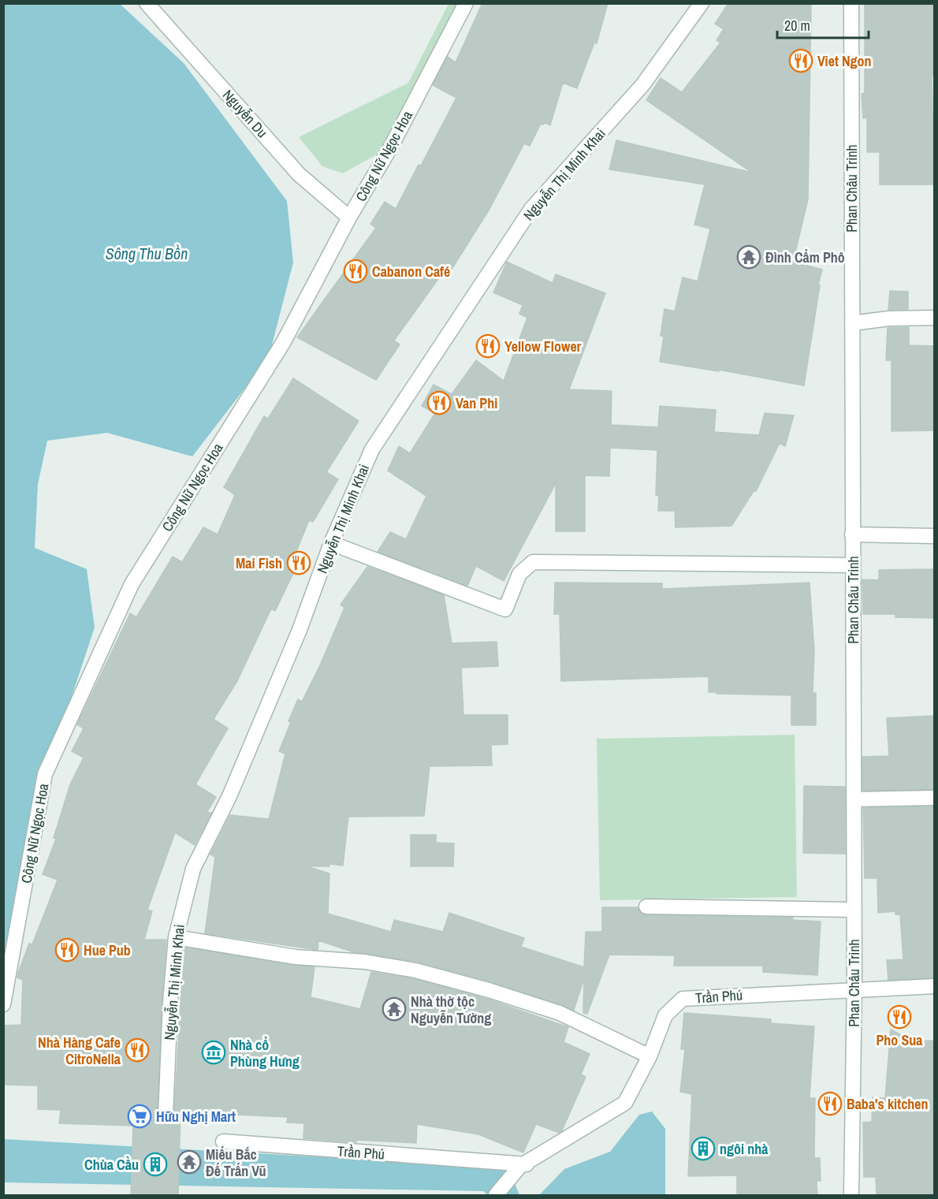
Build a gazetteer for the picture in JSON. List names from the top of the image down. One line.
{"streets":{"street":["Nguyễn Du","Công Nữ Ngọc Hoa","Nguyễn Thị Minh Khai","Phan Châu Trinh","Trần Phú"]},"crossings":[["Nguyễn Du","Công Nữ Ngọc Hoa"],["Phan Châu Trinh","Trần Phú"]],"water":["Sông Thu Bồn"],"places":{"restaurant":["Viet Ngon","Cabanon Café","Yellow Flower","Van Phi","Mai Fish","Hue Pub","Pho Sua","Nhà Hàng Cafe CitroNella","Baba's kitchen"],"temple":["Đình Cẩm Phô","Nhà thờ tộc Nguyễn Tường","Miếu Bắc Đế Trấn Vũ"],"museum":["Nhà cổ Phùng Hưng"],"supermarket":["Hữu Nghị Mart"],"building":["ngôi nhà","Chùa Cầu"]},"scale_bar":"20 m"}
